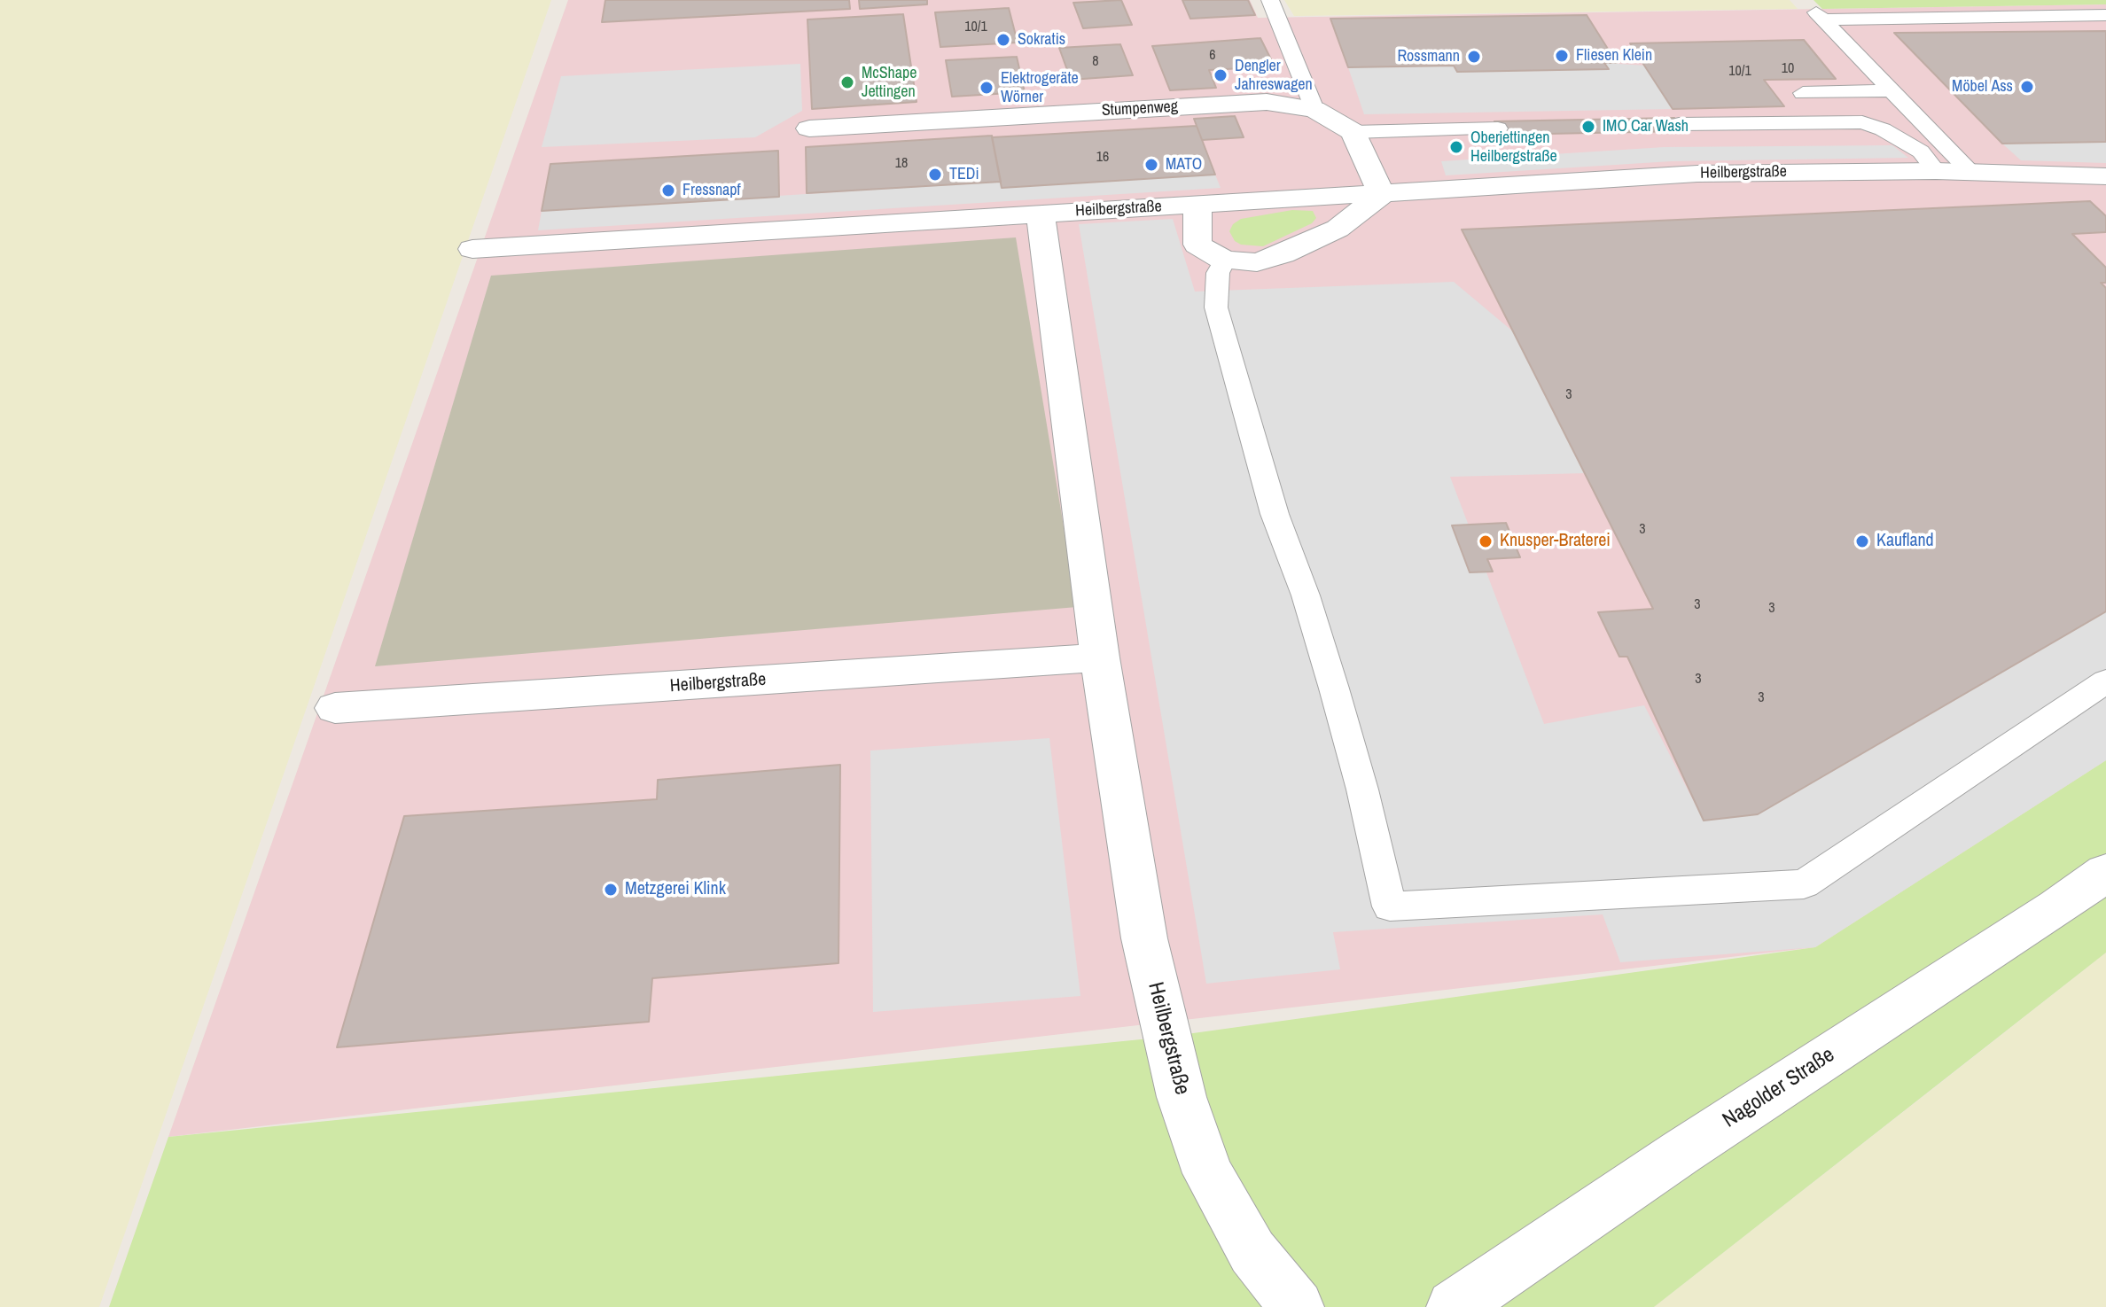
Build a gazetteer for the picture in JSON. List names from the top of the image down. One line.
{"streets":{"street":["Stumpenweg","Heilbergstraße","Nagolder Straße"]},"places":["Sokratis","Fliesen Klein","Rossmann","Dengler Jahreswagen","McShape Jettingen","Möbel Ass","Elektrogeräte Wörner","IMO Car Wash","Oberjettingen Heilbergstraße","MATO","TEDi","Fressnapf","Knusper-Braterei","Kaufland","Metzgerei Klink"],"house_numbers":["10/1","6","8","10","10/1","16","18","3","3","3","3","3","3"]}
